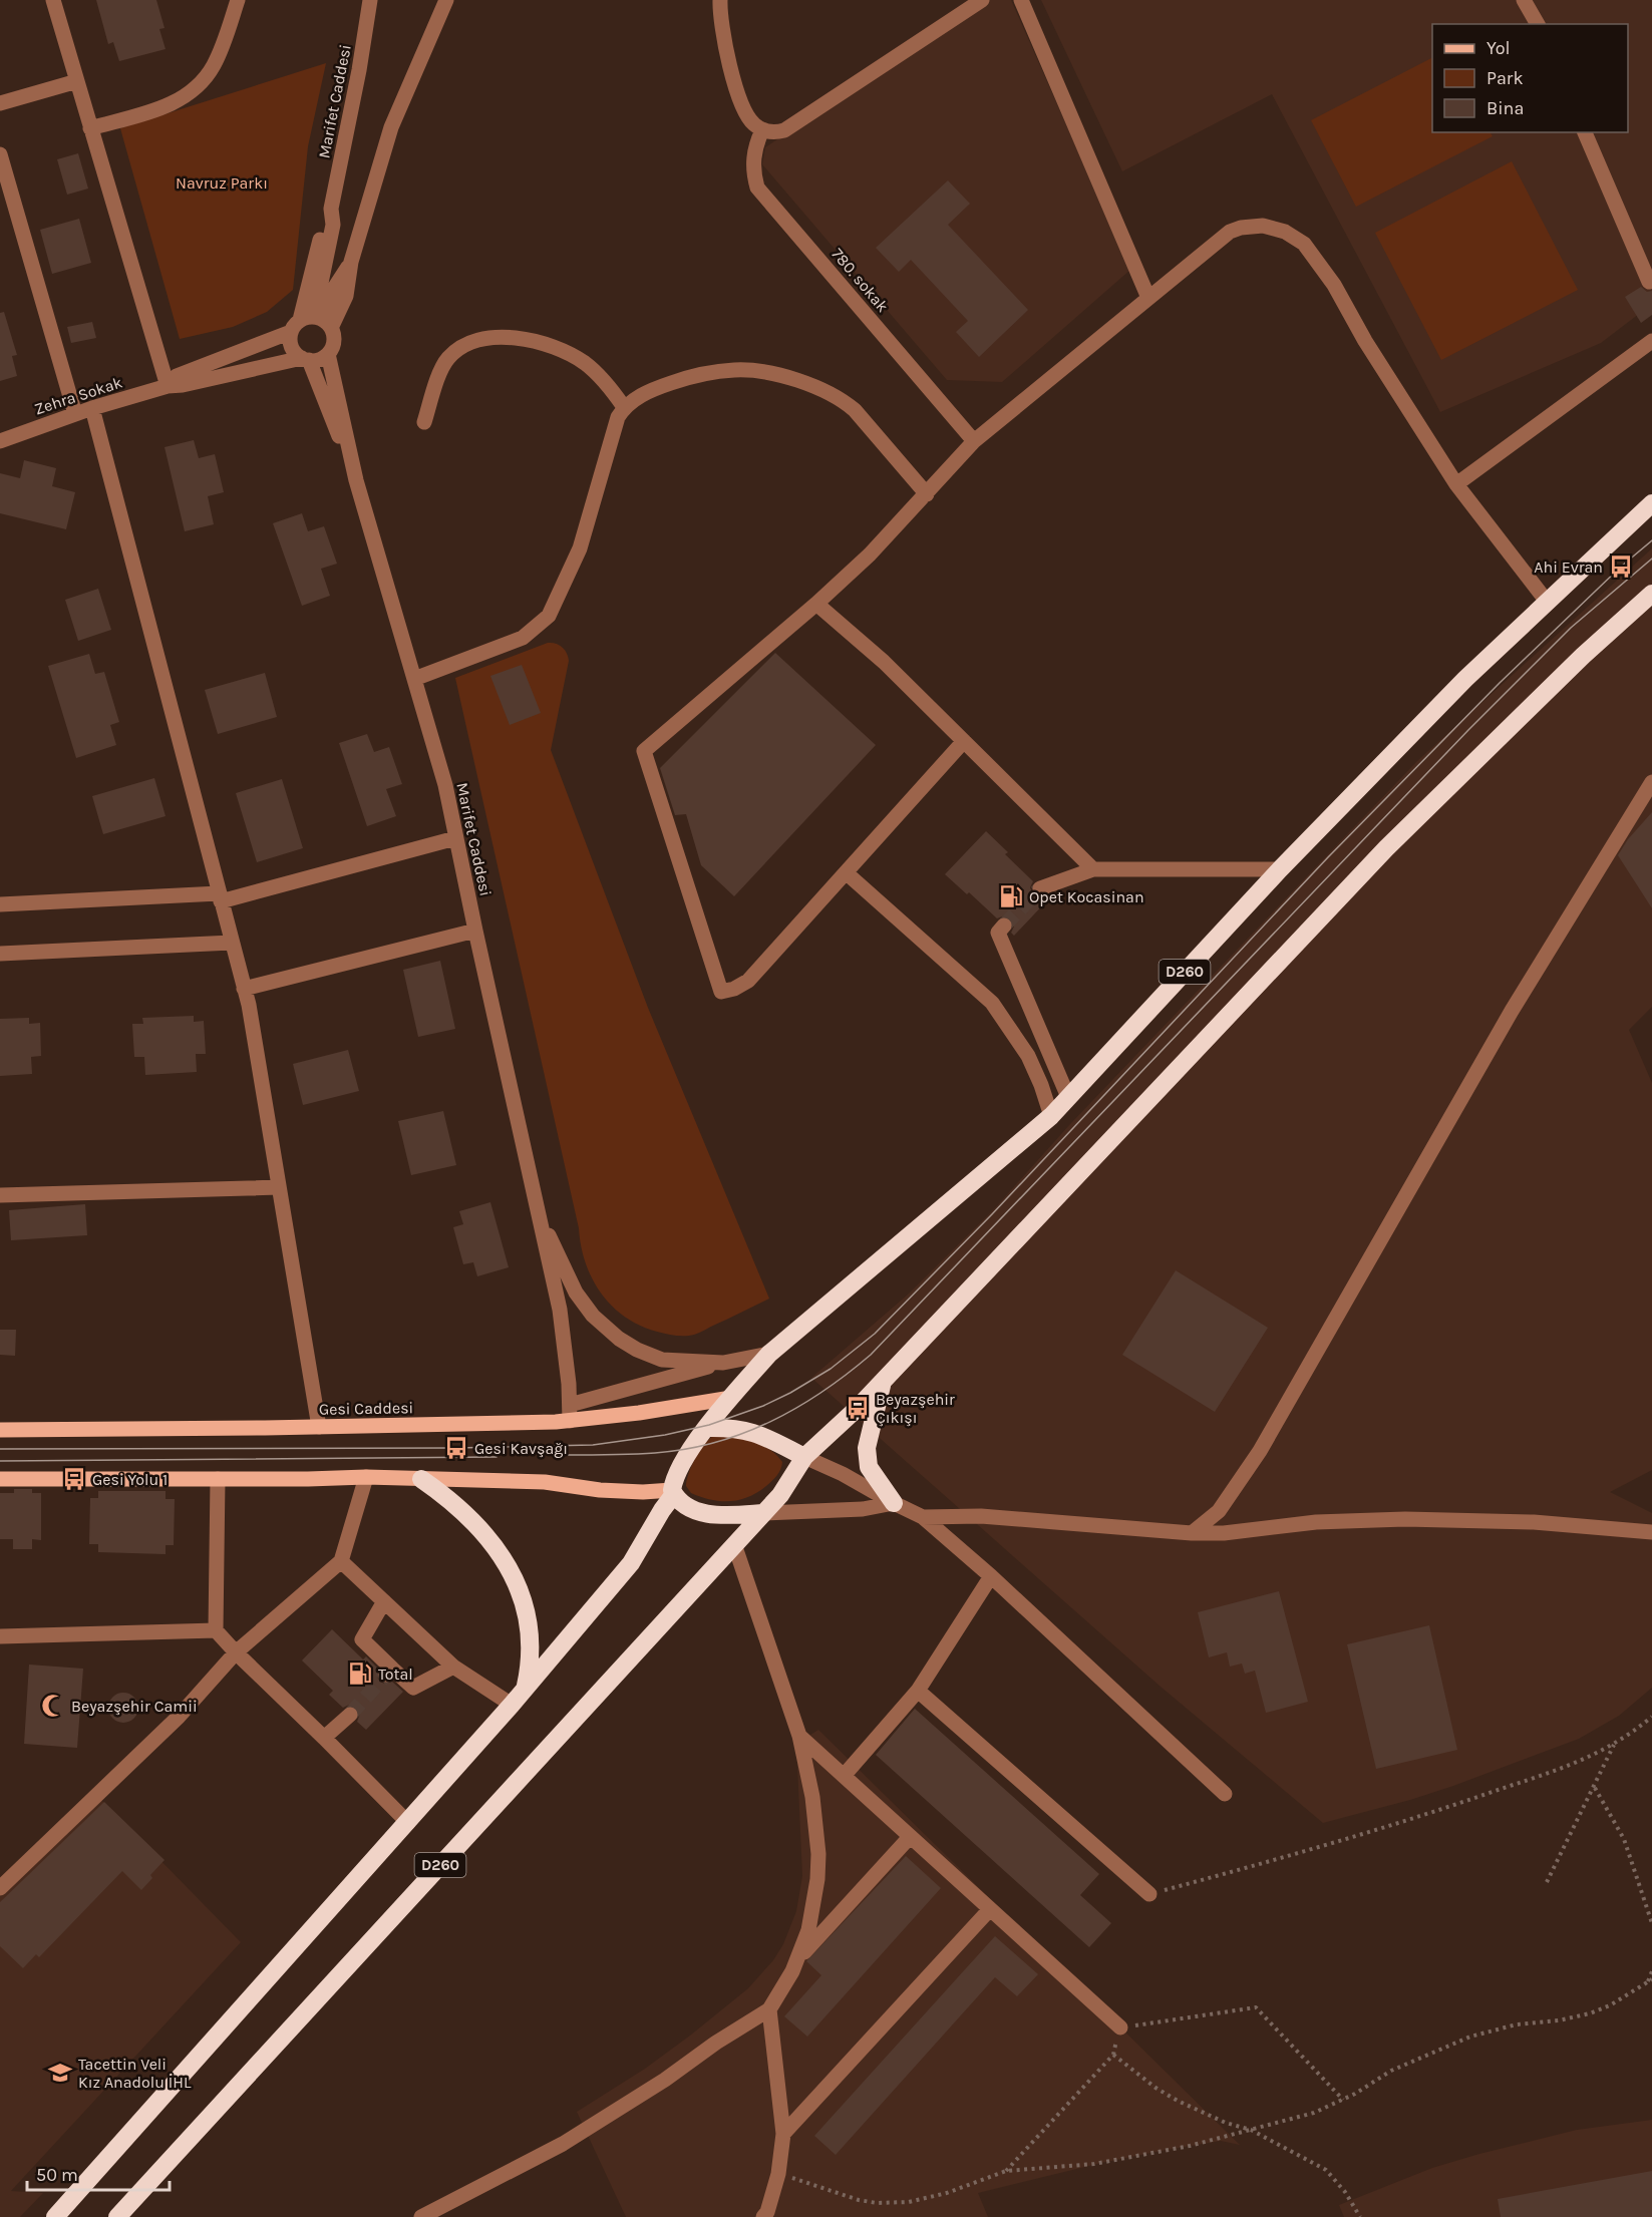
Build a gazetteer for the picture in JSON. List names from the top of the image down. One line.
{"streets":{"highway":["D260"],"main road":["Gesi Caddesi"],"street":["Marifet Caddesi","780. sokak","Zehra Sokak"]},"crossings":[["D260","Gesi Caddesi"]],"parks":["Navruz Parkı"],"places":{"bus stop":["Ahi Evran","Beyazşehir Çıkışı","Gesi Kavşağı","Gesi Yolu 1"],"fuel station":["Opet Kocasinan","Total"],"mosque":["Beyazşehir Camii"],"school or university":["Tacettin Veli Kız Anadolu İHL"]},"legend":["Yol","Park","Bina"],"scale_bar":"50 m"}
